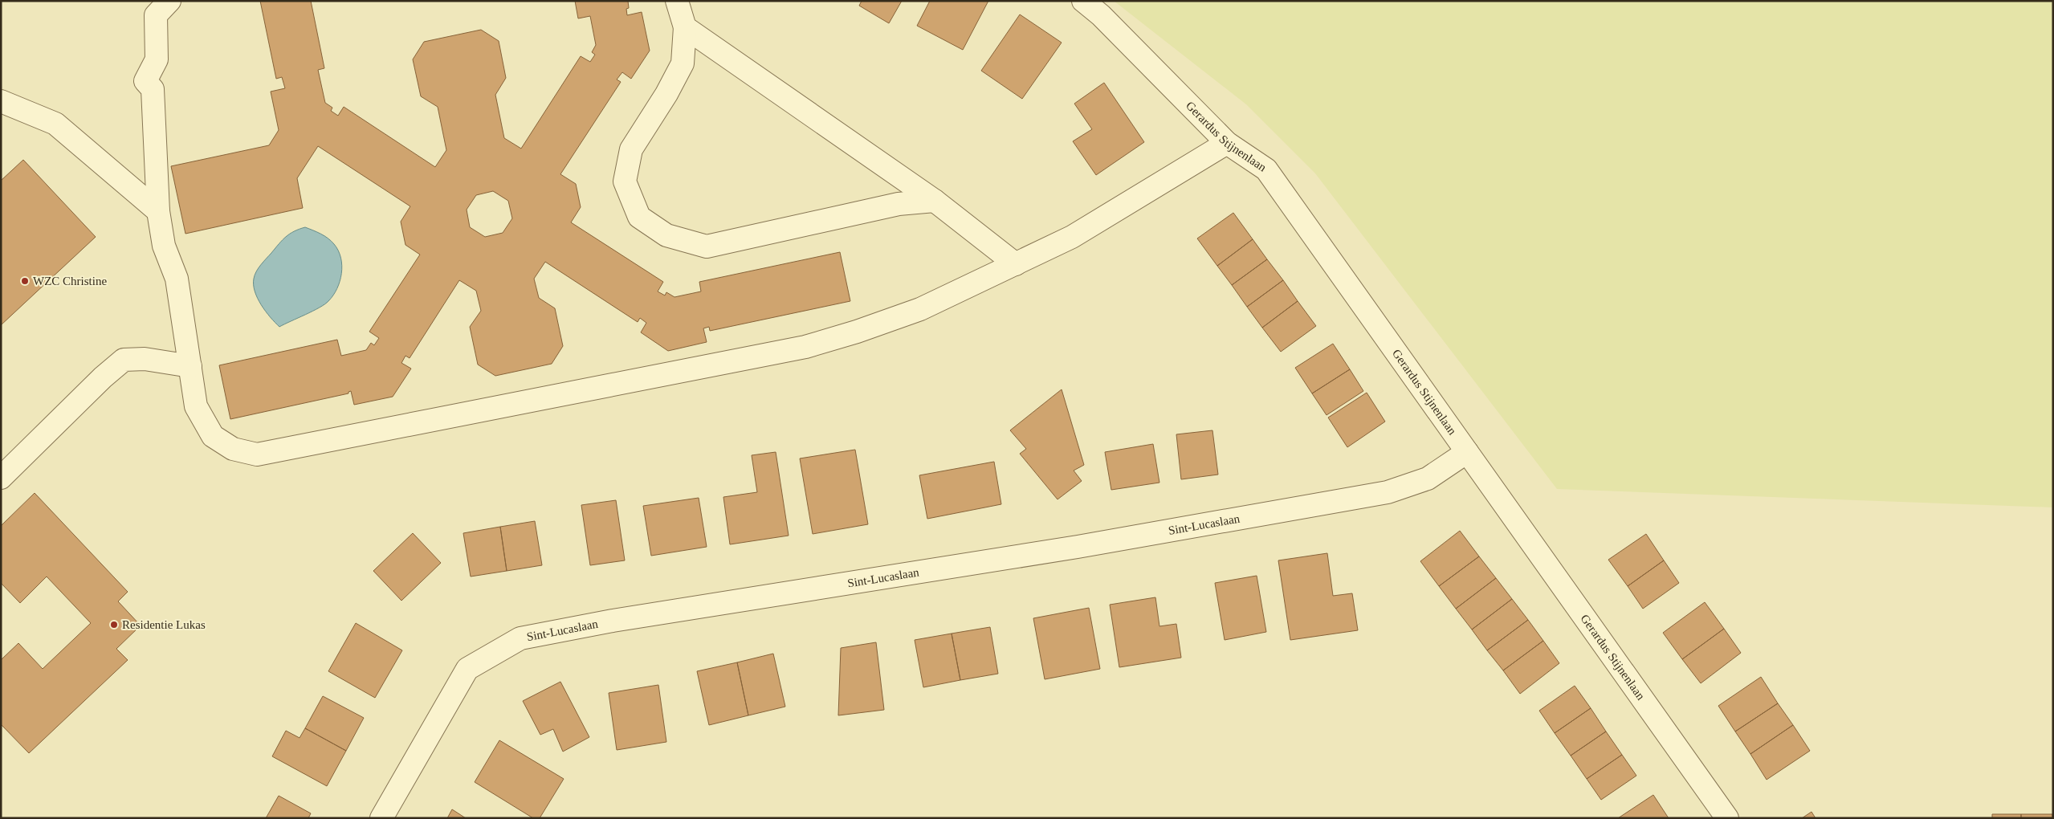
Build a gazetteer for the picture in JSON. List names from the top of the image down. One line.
{"streets":{"street":["Gerardus Stijnenlaan","Sint-Lucaslaan"]},"crossings":[["Gerardus Stijnenlaan","Sint-Lucaslaan"]],"places":["WZC Christine","Residentie Lukas"]}
